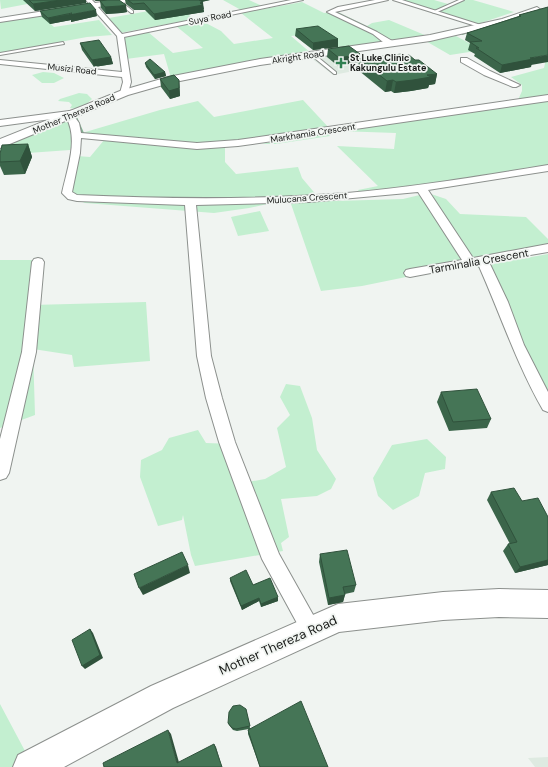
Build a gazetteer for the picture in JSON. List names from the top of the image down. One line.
{"streets":{"street":["Suya Road","Akright Road","Musizi Road","Mother Thereza Road","Markhamia Crescent","Mulucana Crescent","Tarminalia Crescent"]},"crossings":[["Akright Road","Mother Thereza Road"],["Markhamia Crescent","Mulucana Crescent"]],"places":{"health":["St Luke Clinic Kakungulu Estate"]}}
